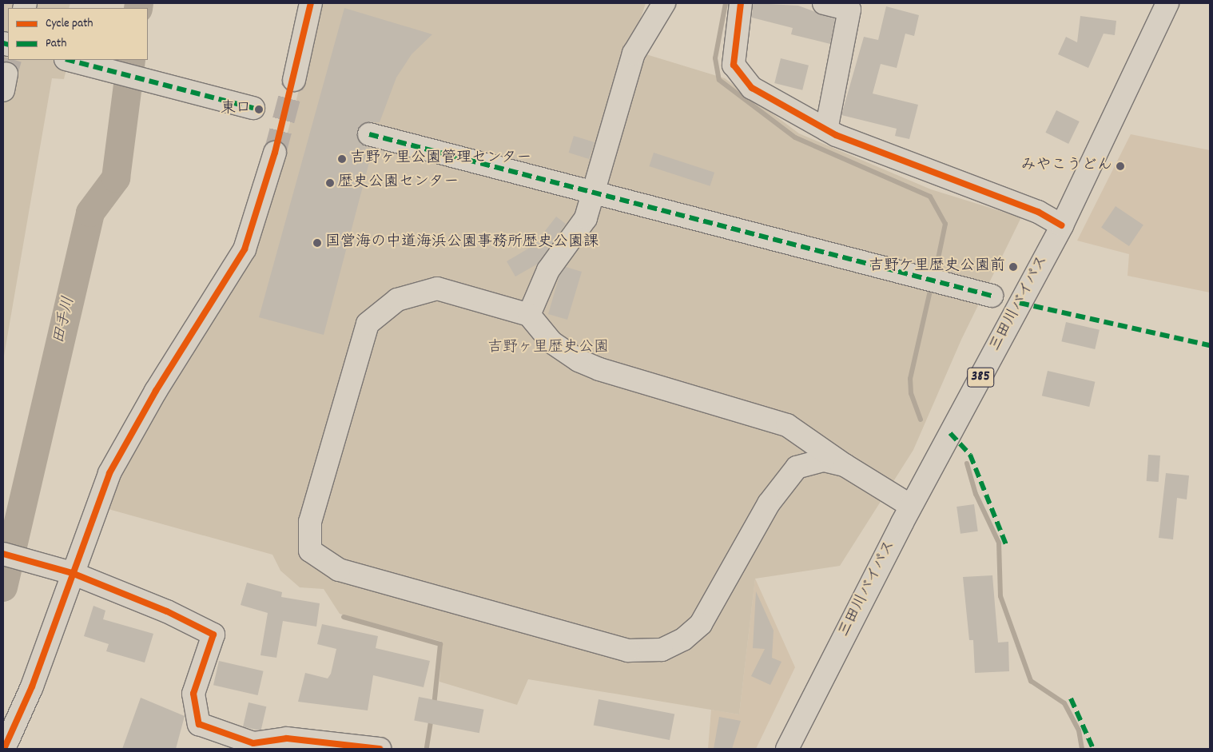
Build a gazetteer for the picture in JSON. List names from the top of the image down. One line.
{"streets":{"main road":["三田川バイパス","385"]},"water":["田手川"],"parks":["吉野ヶ里歴史公園"],"places":["東口","吉野ヶ里公園管理センター","みやこうどん","歴史公園センター","国営海の中道海浜公園事務所歴史公園課","吉野ケ里歴史公園前"],"legend":["Cycle path","Path"]}
